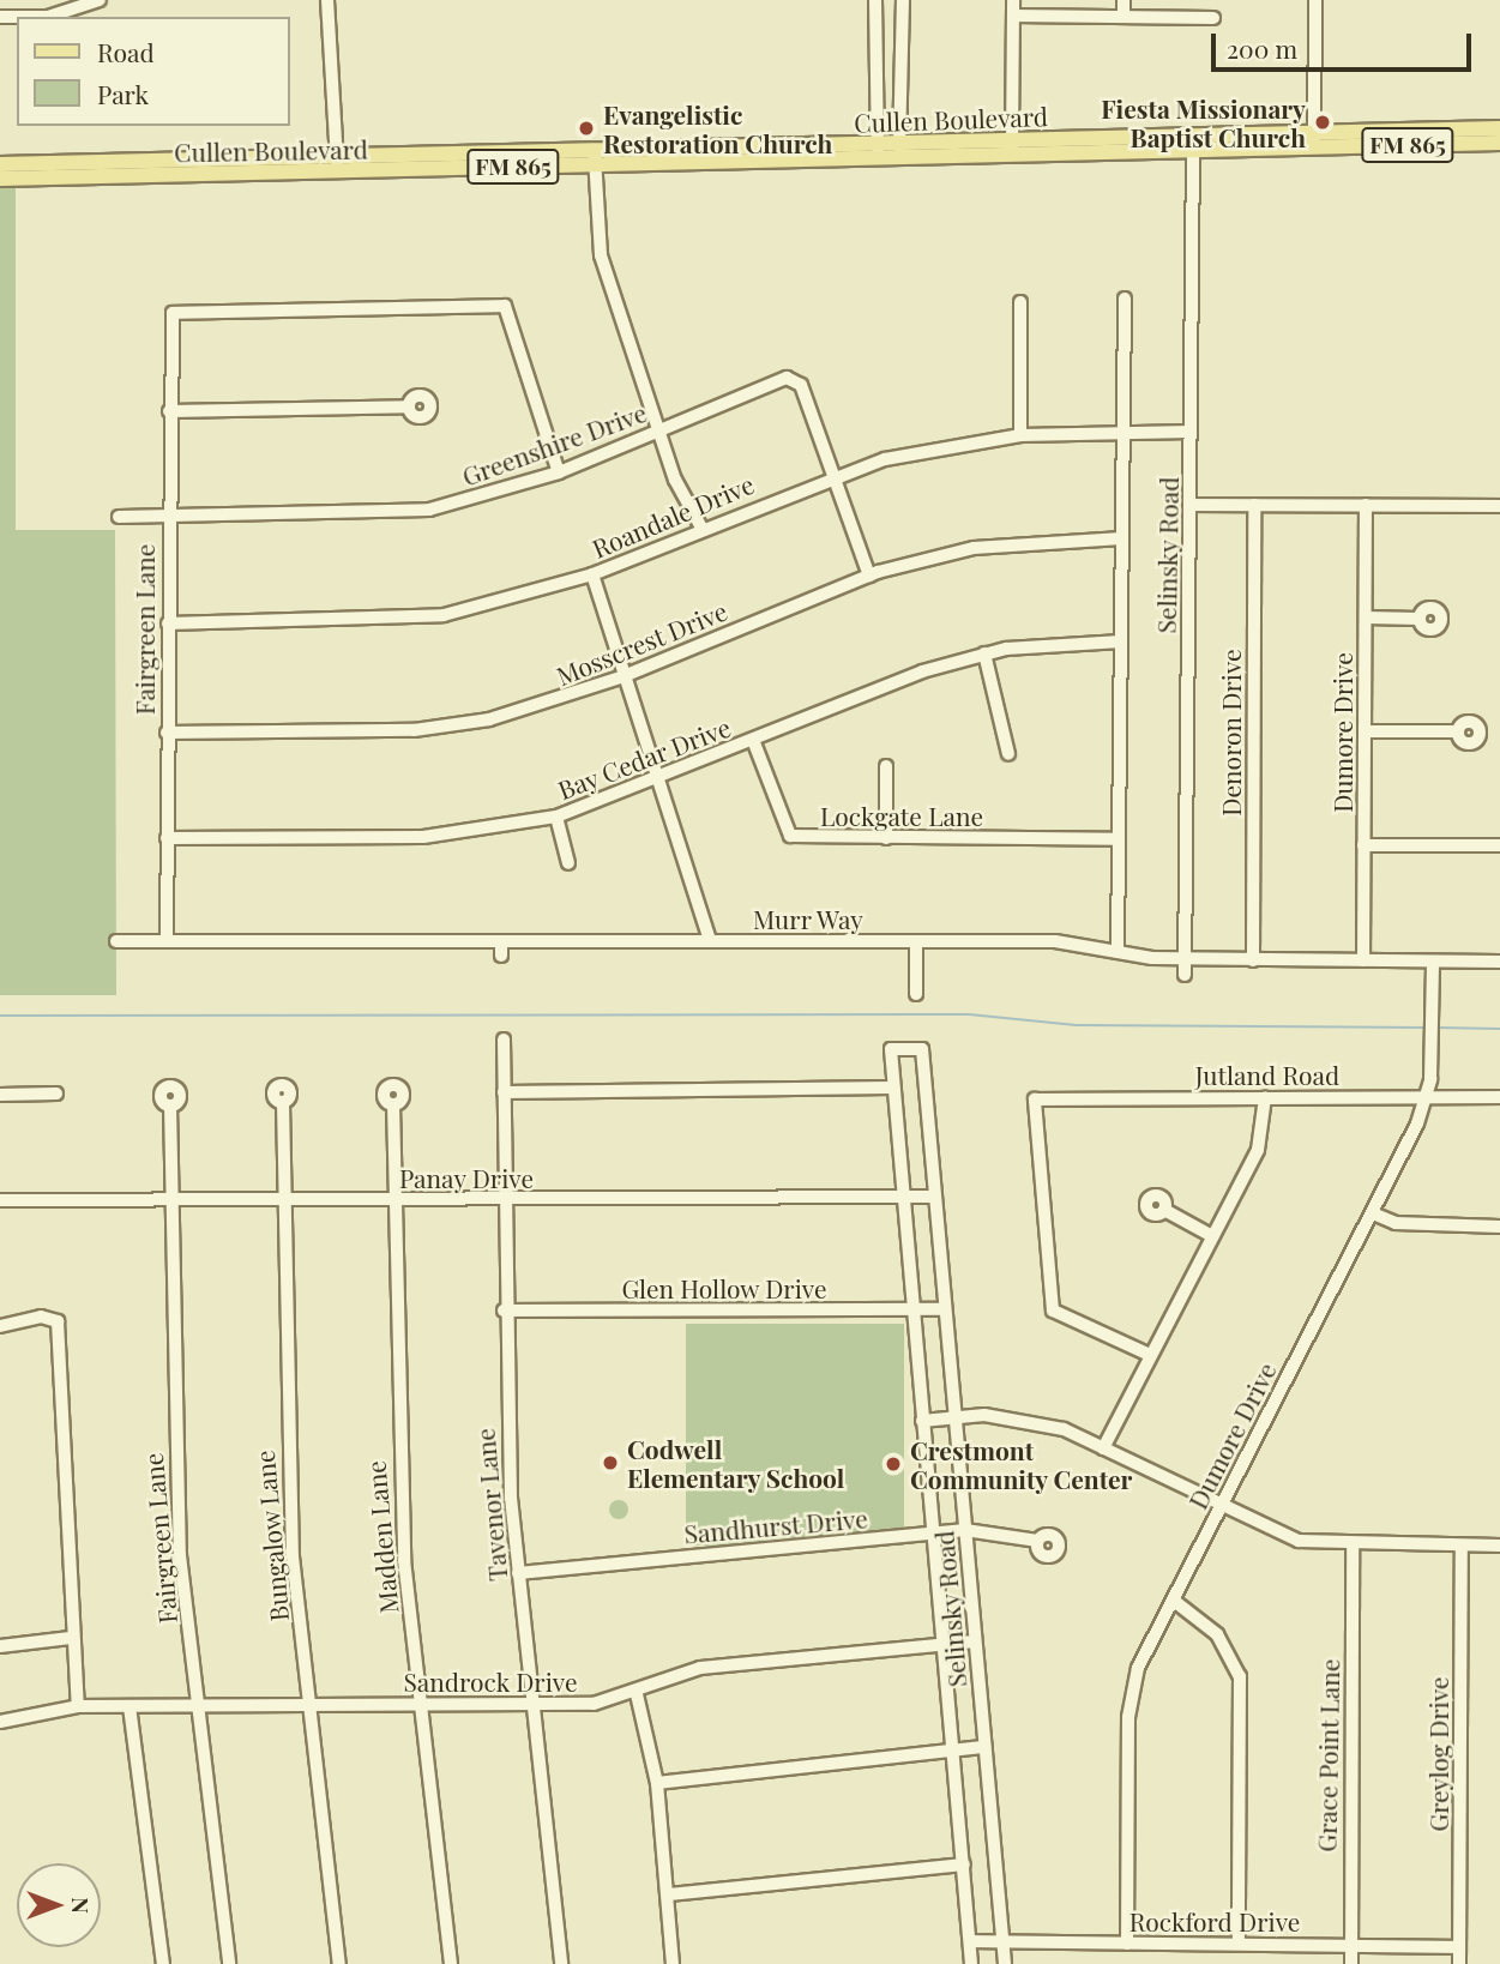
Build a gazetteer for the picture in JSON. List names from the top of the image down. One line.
{"streets":{"main road":["Cullen Boulevard","FM 865"],"street":["Greenshire Drive","Roandale Drive","Selinsky Road","Fairgreen Lane","Mosscrest Drive","Denoron Drive","Dumore Drive","Bay Cedar Drive","Lockgate Lane","Murr Way","Jutland Road","Panay Drive","Glen Hollow Drive","Tavenor Lane","Sandhurst Drive","Bungalow Lane","Madden Lane","Sandrock Drive","Greylog Drive","Grace Point Lane","Rockford Drive"]},"crossings":[["Cullen Boulevard","Selinsky Road"],["Greenshire Drive","Roandale Drive"],["Greenshire Drive","Fairgreen Lane"],["Roandale Drive","Selinsky Road"],["Roandale Drive","Fairgreen Lane"],["Selinsky Road","Murr Way"],["Selinsky Road","Panay Drive"],["Selinsky Road","Glen Hollow Drive"],["Selinsky Road","Sandhurst Drive"],["Selinsky Road","Sandrock Drive"],["Selinsky Road","Rockford Drive"],["Fairgreen Lane","Mosscrest Drive"],["Fairgreen Lane","Bay Cedar Drive"],["Fairgreen Lane","Murr Way"],["Fairgreen Lane","Panay Drive"],["Fairgreen Lane","Sandrock Drive"],["Denoron Drive","Murr Way"],["Dumore Drive","Murr Way"],["Dumore Drive","Jutland Road"],["Dumore Drive","Rockford Drive"],["Bay Cedar Drive","Lockgate Lane"],["Panay Drive","Tavenor Lane"],["Panay Drive","Bungalow Lane"],["Panay Drive","Madden Lane"],["Glen Hollow Drive","Tavenor Lane"],["Tavenor Lane","Sandhurst Drive"],["Tavenor Lane","Sandrock Drive"],["Bungalow Lane","Sandrock Drive"],["Madden Lane","Sandrock Drive"],["Greylog Drive","Rockford Drive"],["Grace Point Lane","Rockford Drive"]],"places":["Fiesta Missionary Baptist Church","Evangelistic Restoration Church","Codwell Elementary School","Crestmont Community Center"],"legend":["Road","Park"],"scale_bar":"200 m","north":"right"}
